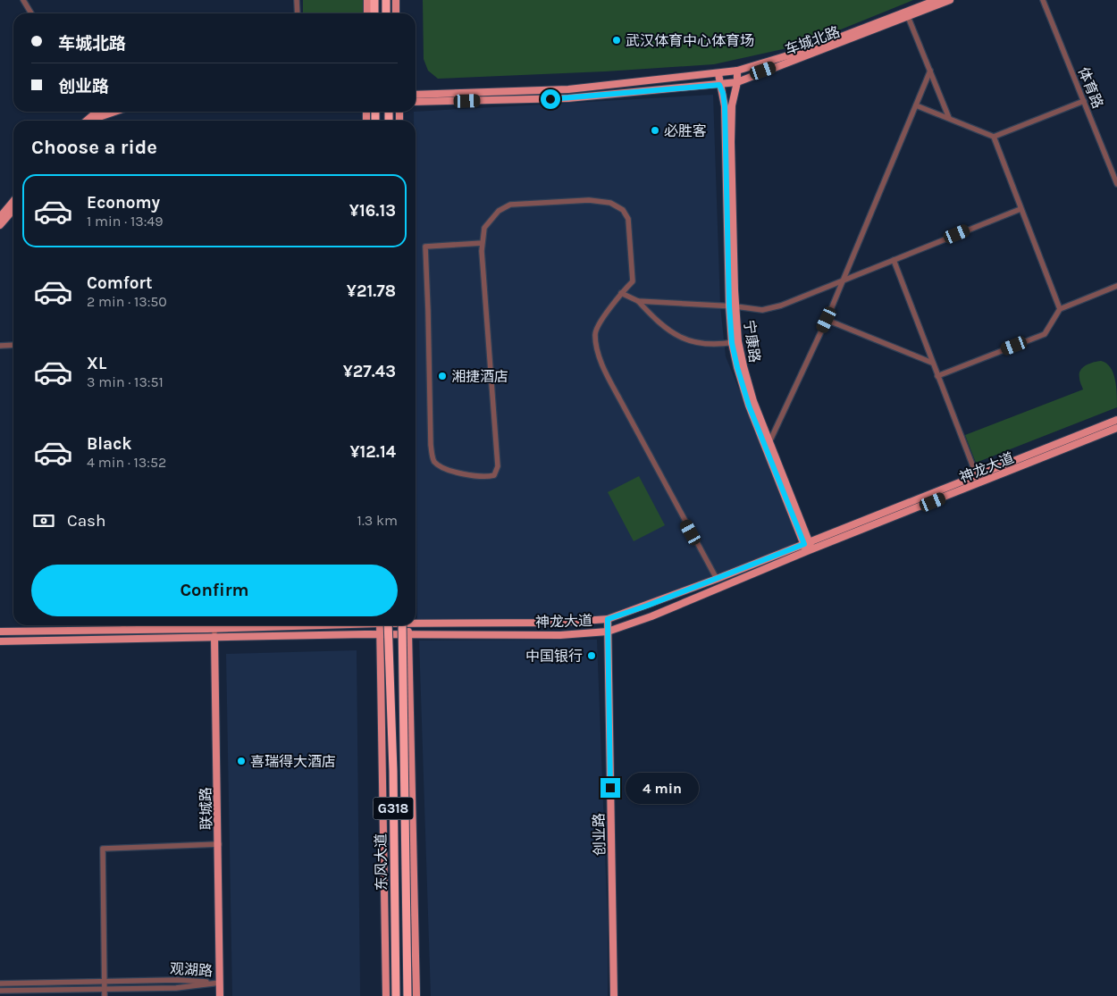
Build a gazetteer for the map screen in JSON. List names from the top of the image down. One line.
{"streets":{"highway":["G318","东风大道"],"main road":["车城北路","宁康路","神龙大道","联城路","创业路"],"street":["体育路","观湖路"]},"crossings":[["车城北路","宁康路"],["宁康路","神龙大道"],["神龙大道","联城路"],["神龙大道","创业路"],["联城路","观湖路"]],"places":["武汉体育中心体育场","必胜客","湘捷酒店","中国银行","喜瑞得大酒店"],"page":{"banner":["车城北路","创业路"],"heading":"Choose a ride","list":[{"name":"Economy","note":"1 min · 13:49","value":"¥16.13"},{"name":"Comfort","note":"2 min · 13:50","value":"¥21.78"},{"name":"XL","note":"3 min · 13:51","value":"¥27.43"},{"name":"Black","note":"4 min · 13:52","value":"¥12.14"}],"pay":["Cash","1.3 km"],"buttons":"Confirm","bubble":"4 min"}}
